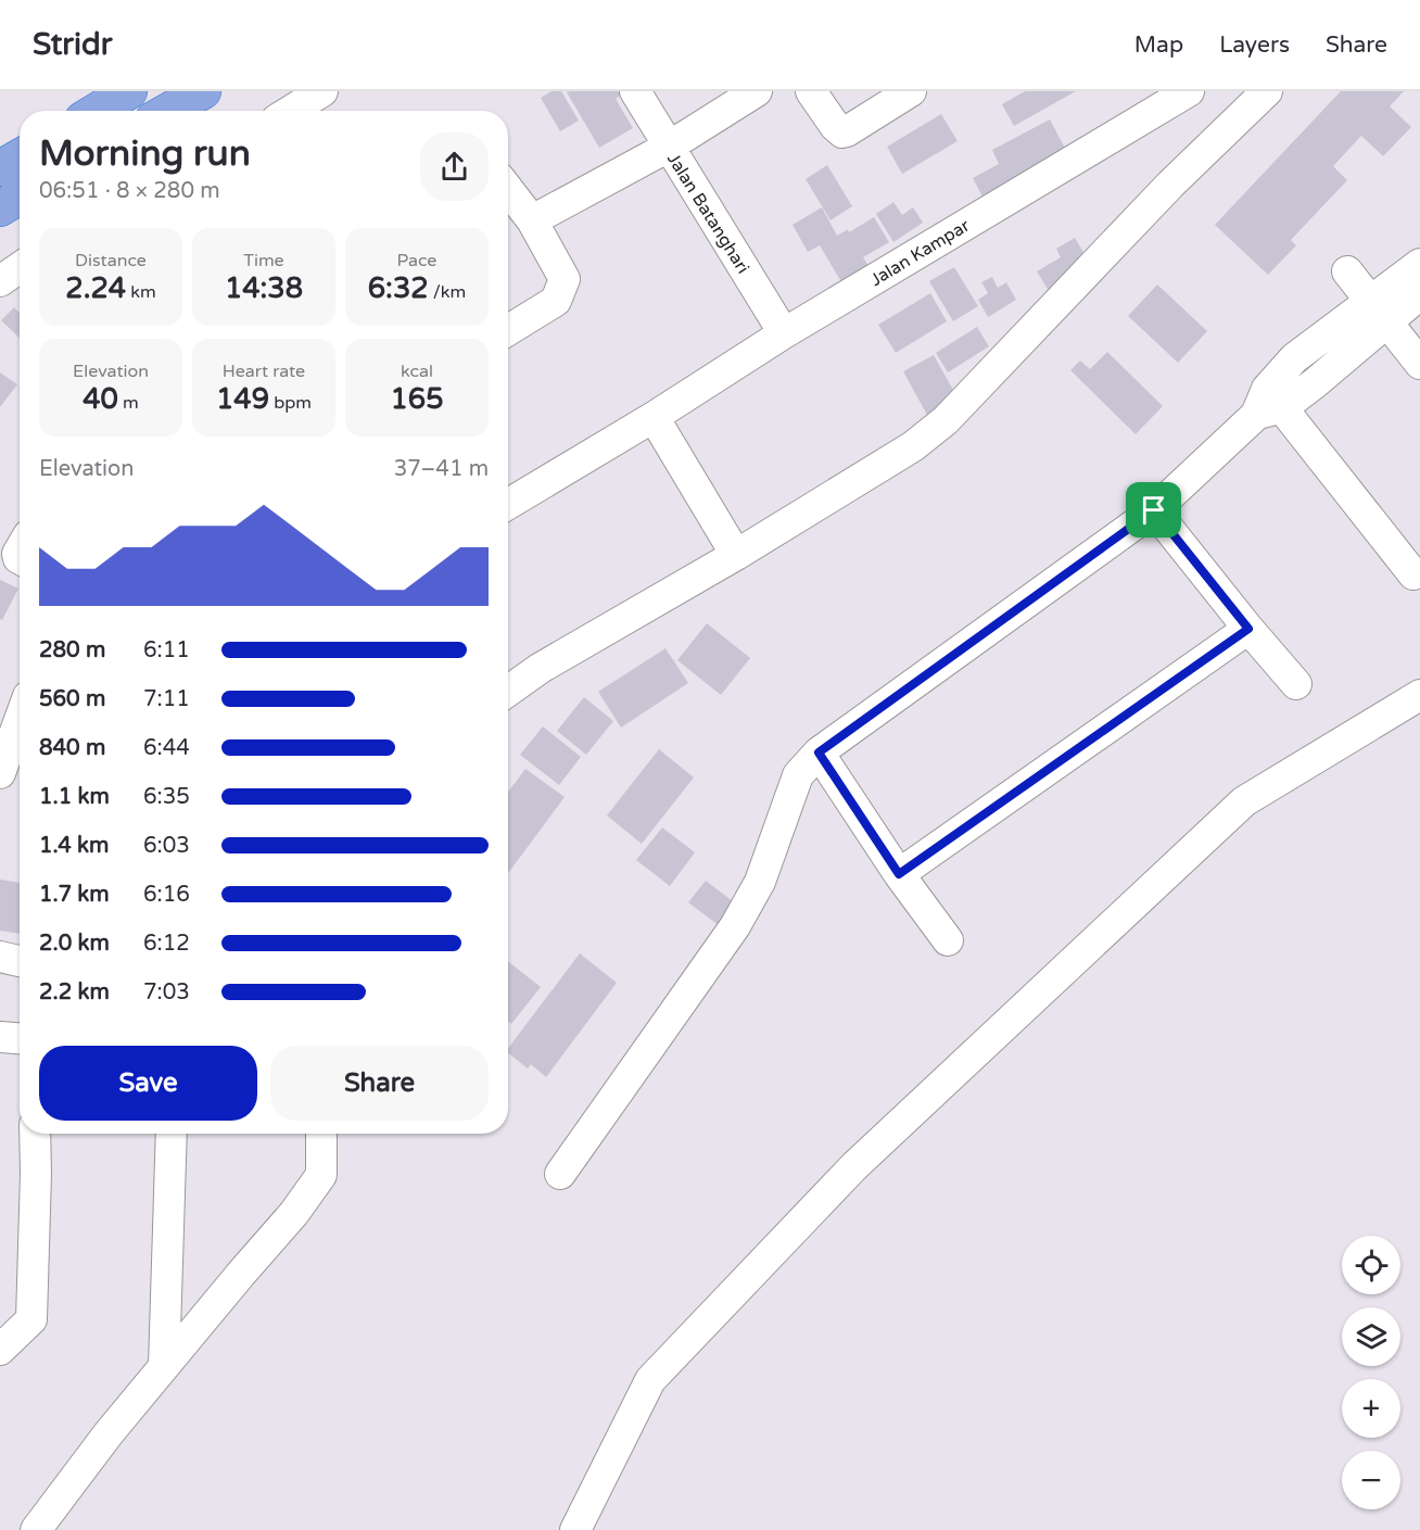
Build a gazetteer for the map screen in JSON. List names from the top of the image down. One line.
{"streets":{"street":["Jalan Batanghari","Jalan Kampar"]},"crossings":[["Jalan Batanghari","Jalan Kampar"]],"page":{"header":"Stridr","nav":["Map","Layers","Share"],"heading":["Morning run","06:51 · 8 × 280 m"],"stats":[["Distance","2.24 km"],["Time","14:38"],["Pace","6:32 /km"],["Elevation","40 m"],["Heart rate","149 bpm"],["kcal","165"]],"chart":["Elevation","37–41 m"],"list":[{"name":"280 m","note":"6:11"},{"name":"560 m","note":"7:11"},{"name":"840 m","note":"6:44"},{"name":"1.1 km","note":"6:35"},{"name":"1.4 km","note":"6:03"},{"name":"1.7 km","note":"6:16"},{"name":"2.0 km","note":"6:12"},{"name":"2.2 km","note":"7:03"}],"buttons":["Save","Share"],"map_buttons":["+","−"]}}
